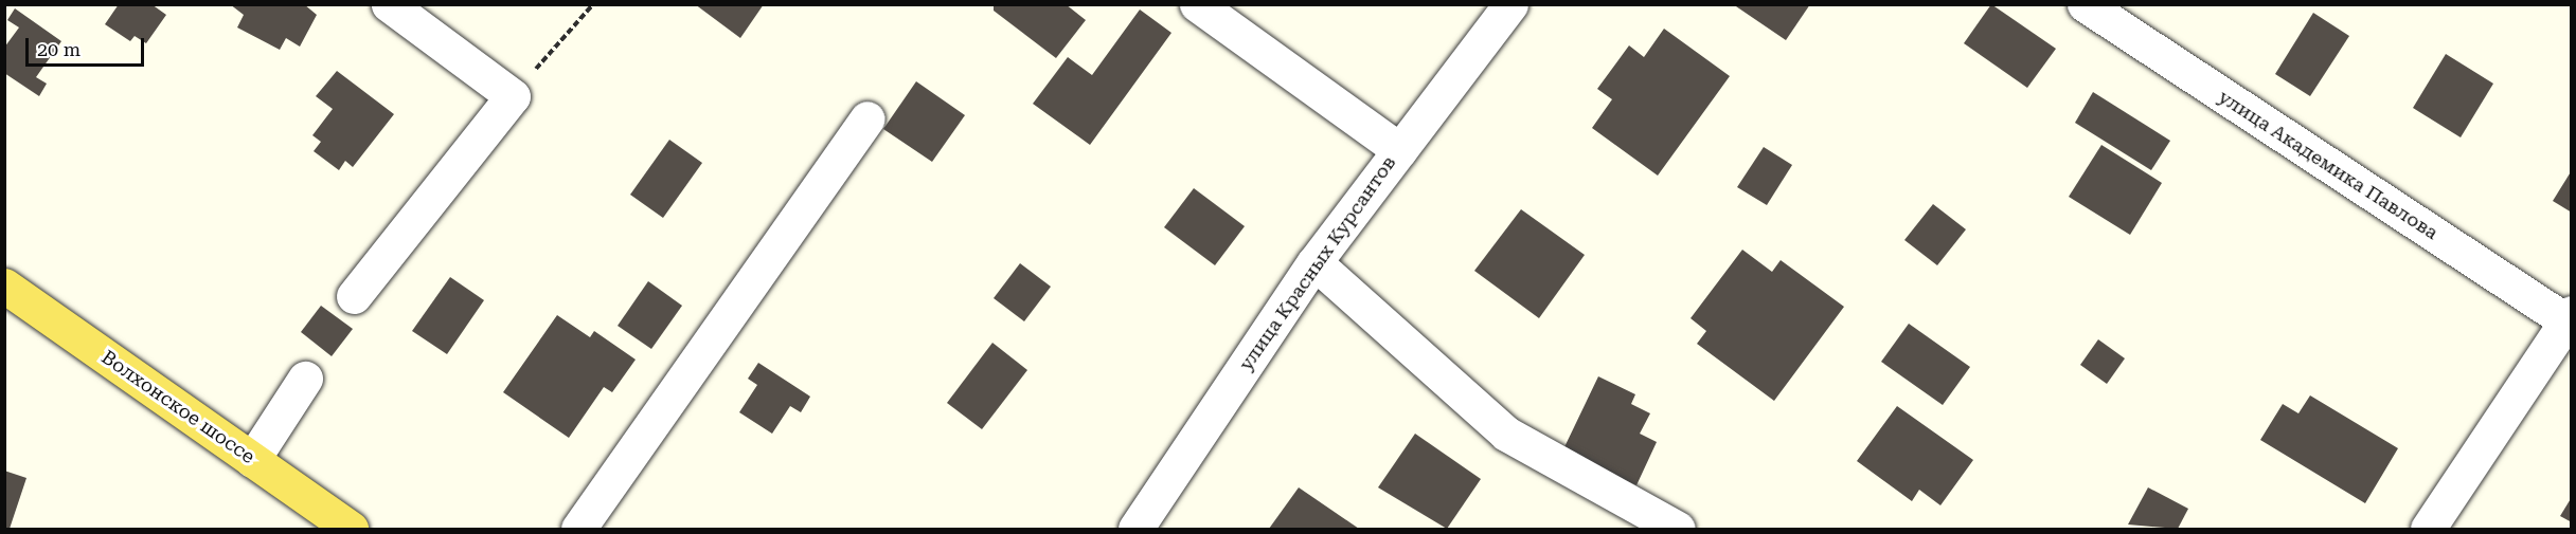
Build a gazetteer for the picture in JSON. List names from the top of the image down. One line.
{"streets":{"main road":["Волхонское шоссе"],"street":["улица Академика Павлова","улица Красных Курсантов"]},"scale_bar":"20 m"}
